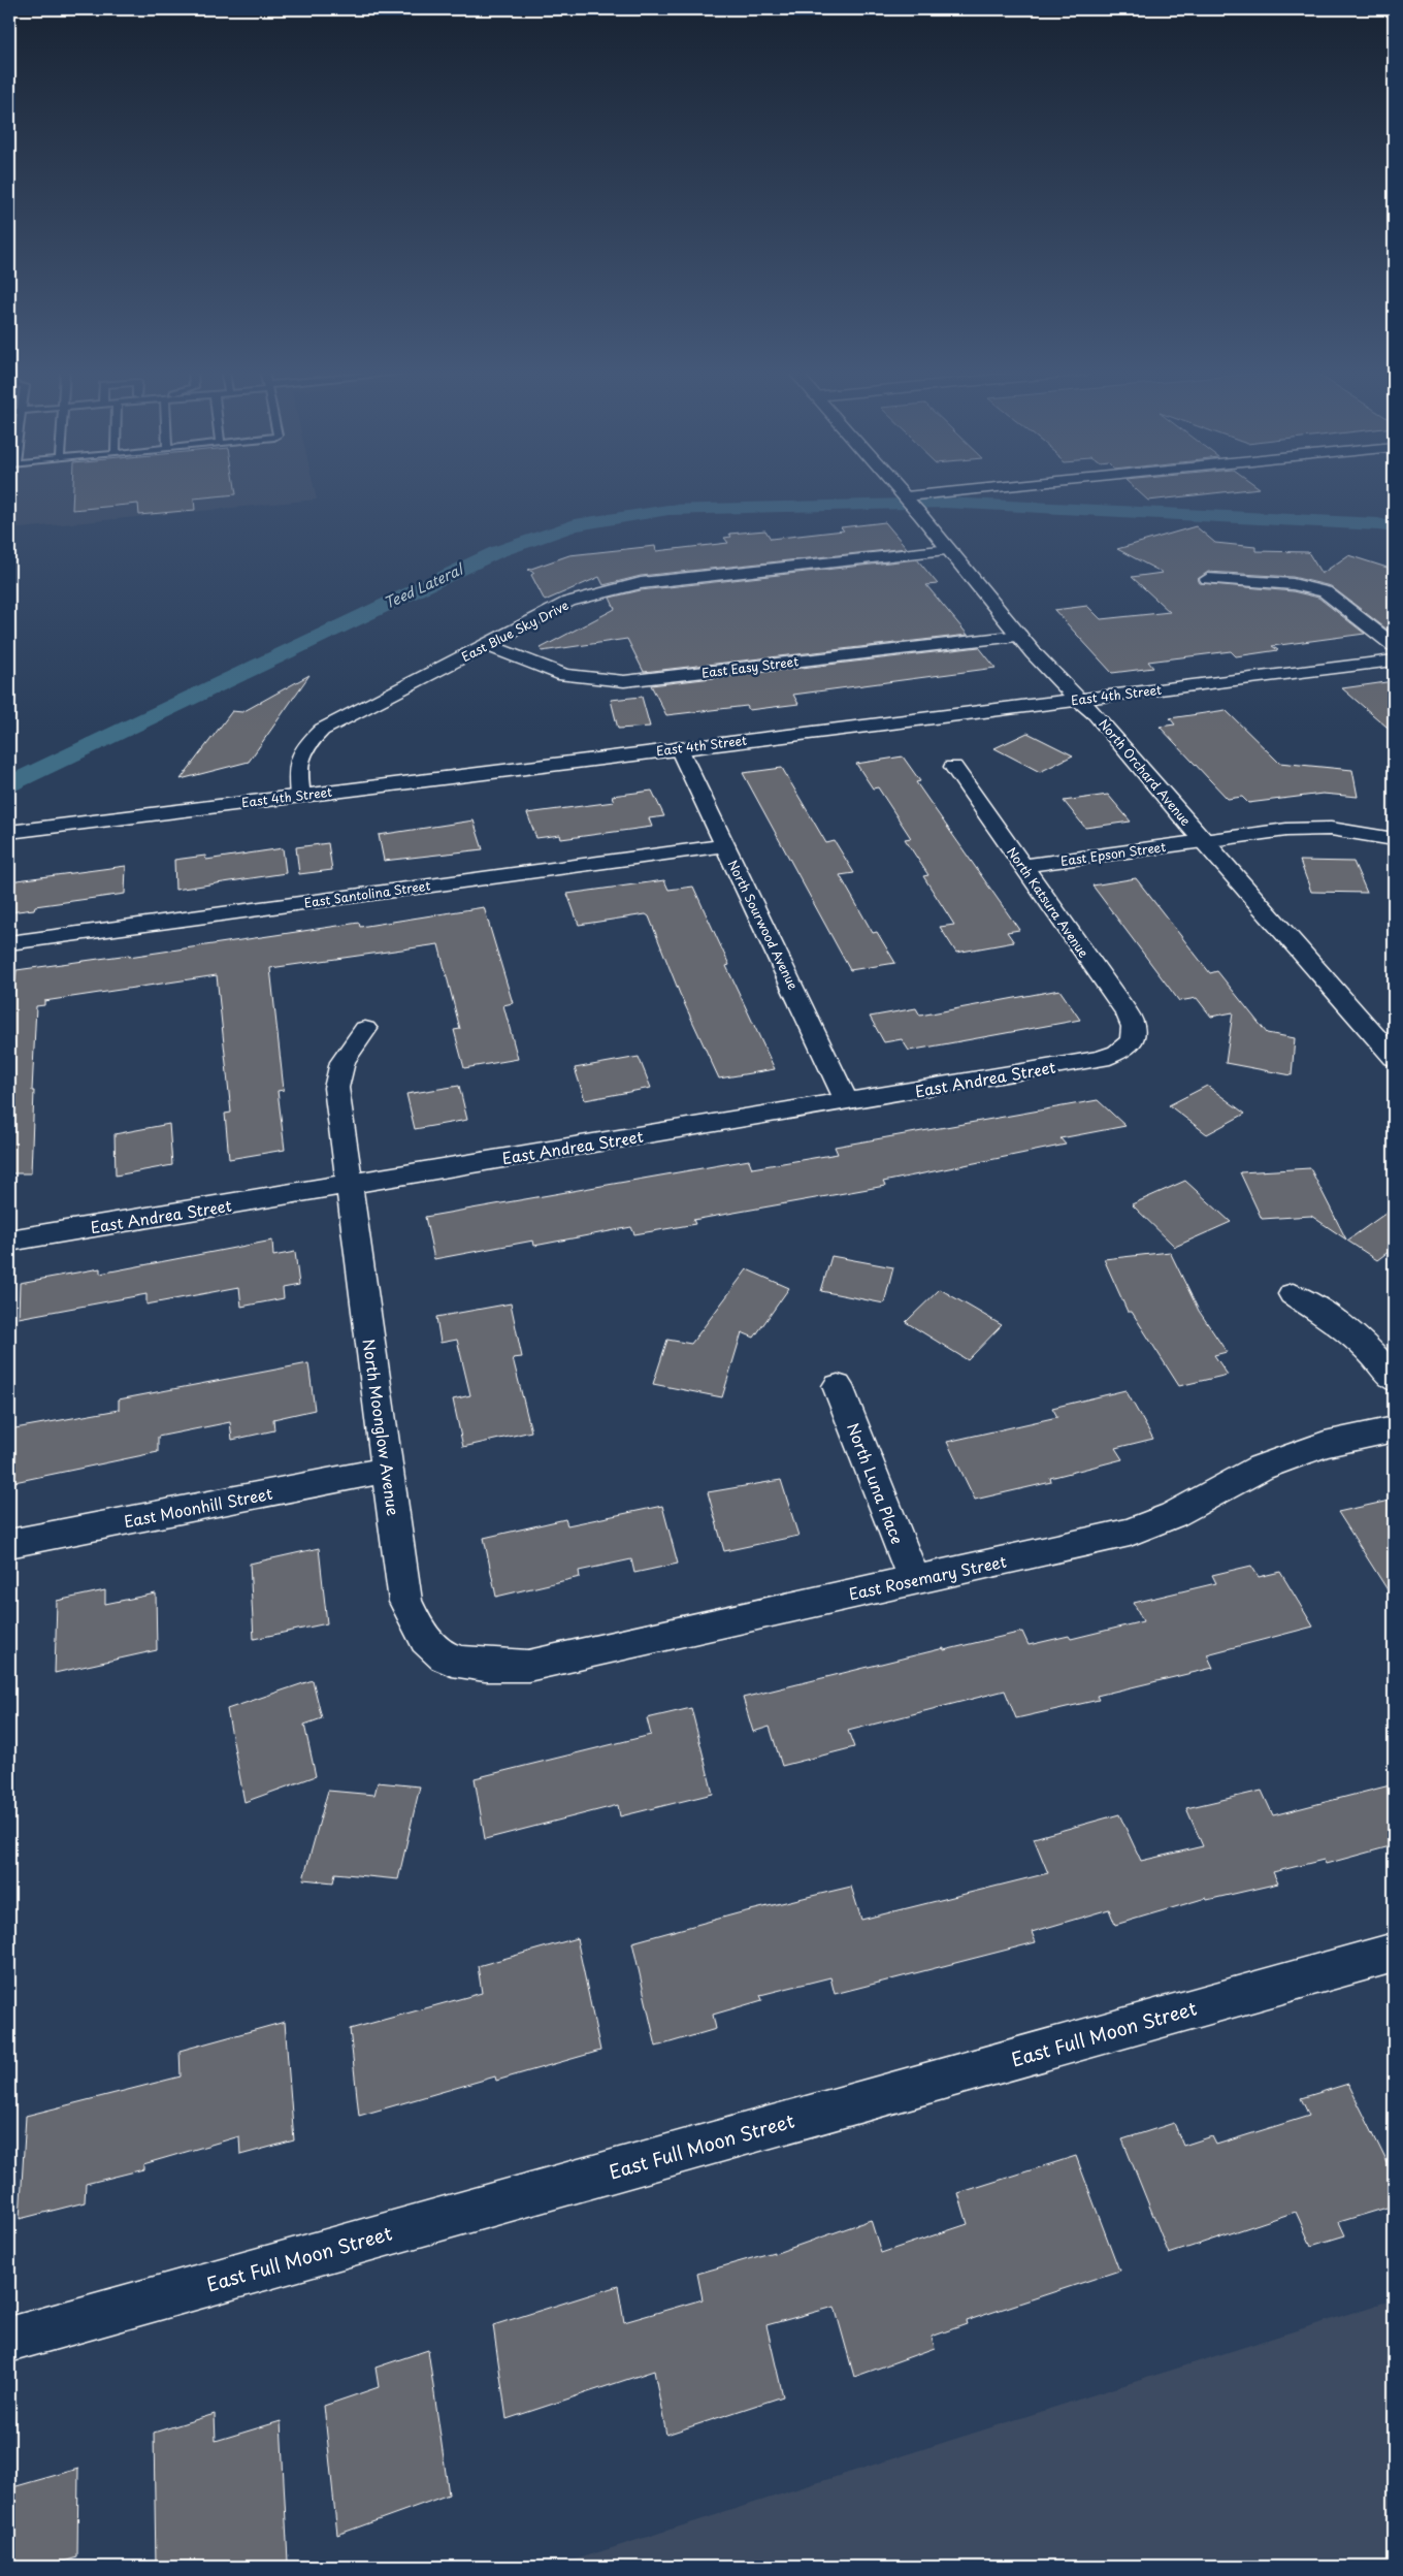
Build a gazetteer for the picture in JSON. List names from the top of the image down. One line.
{"streets":{"street":["East Blue Sky Drive","East Easy Street","East 4th Street","North Orchard Avenue","East Epson Street","East Santolina Street","North Katsura Avenue","North Sourwood Avenue","East Andrea Street","North Moonglow Avenue","North Luna Place","East Moonhill Street","East Rosemary Street","East Full Moon Street"]},"crossings":[["East Blue Sky Drive","East Easy Street"],["East Blue Sky Drive","East 4th Street"],["East Blue Sky Drive","North Orchard Avenue"],["East Easy Street","North Orchard Avenue"],["East 4th Street","North Orchard Avenue"],["East 4th Street","North Sourwood Avenue"],["North Orchard Avenue","East Epson Street"],["East Epson Street","North Katsura Avenue"],["East Santolina Street","North Sourwood Avenue"],["North Katsura Avenue","East Andrea Street"],["North Sourwood Avenue","East Andrea Street"],["East Andrea Street","North Moonglow Avenue"],["North Moonglow Avenue","East Moonhill Street"],["North Moonglow Avenue","East Rosemary Street"],["North Luna Place","East Rosemary Street"]],"water":["Teed Lateral"]}
